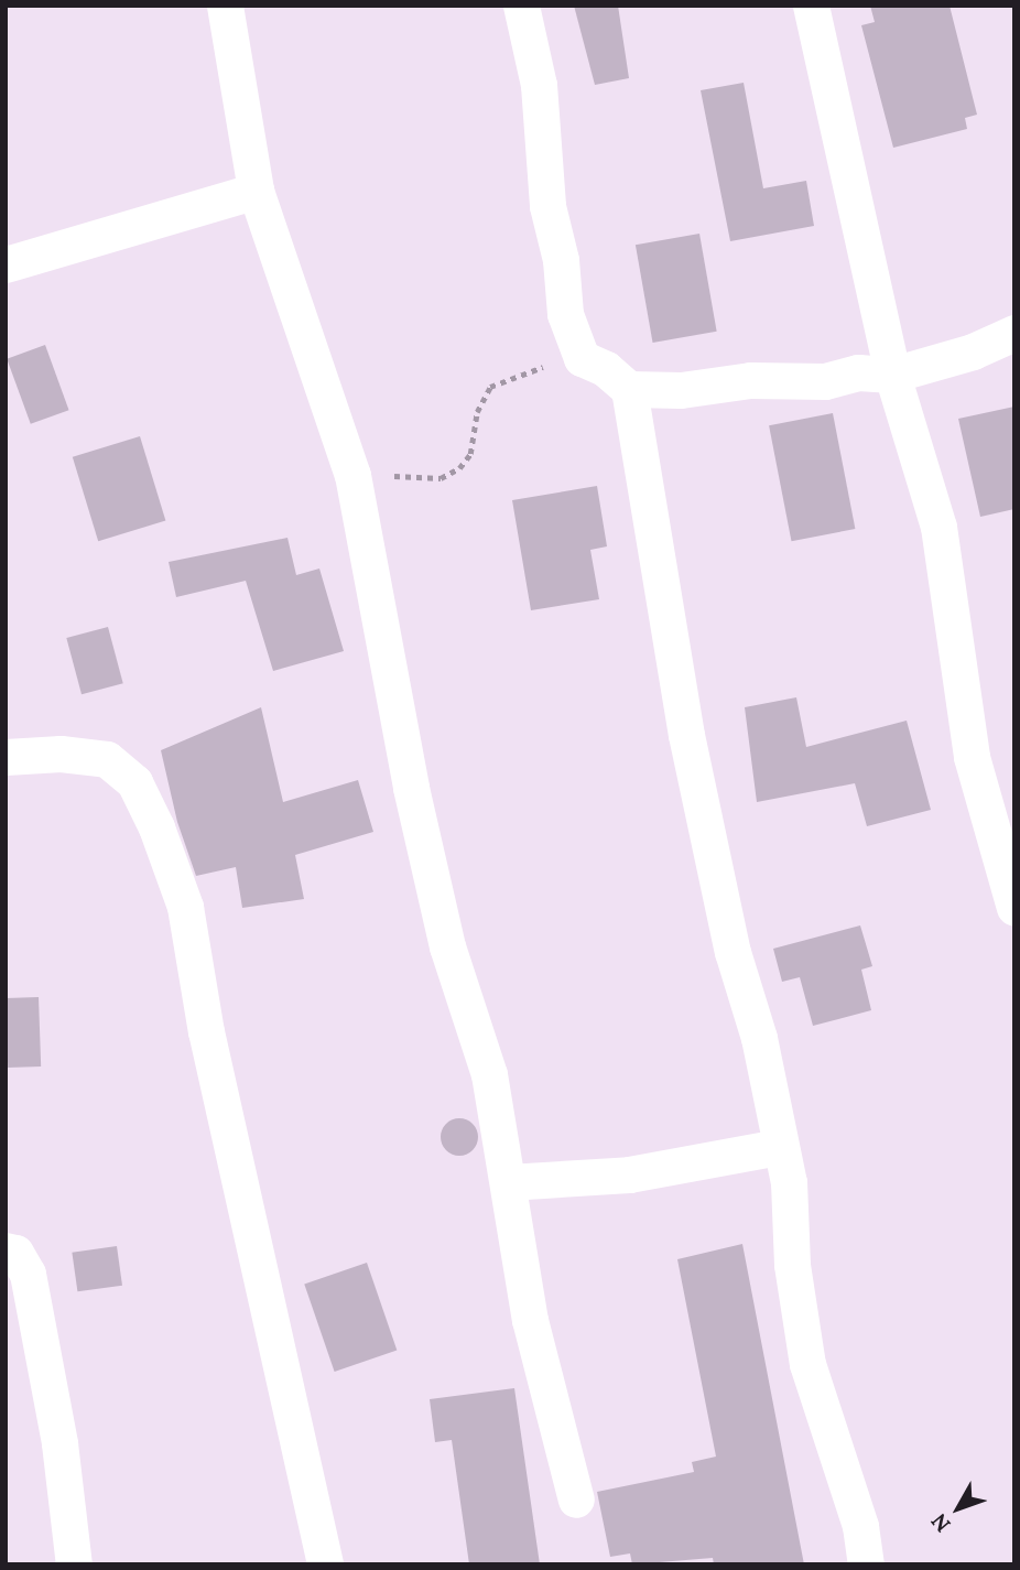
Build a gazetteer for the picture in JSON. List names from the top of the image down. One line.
{"north":"bottom left"}
